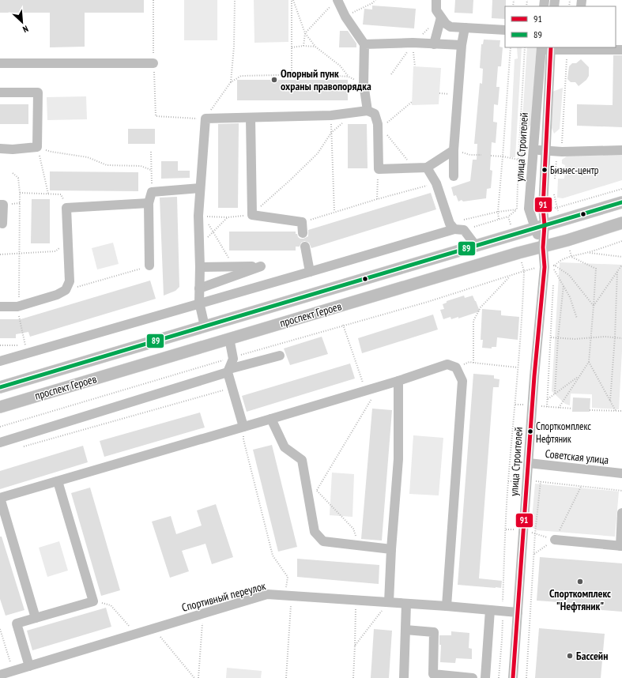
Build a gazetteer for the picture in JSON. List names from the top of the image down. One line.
{"streets":{"main road":["проспект Героев"],"street":["улица Строителей","Советская улица","Спортивный переулок"]},"crossings":[["улица Строителей","проспект Героев"],["улица Строителей","Советская улица"],["улица Строителей","Спортивный переулок"]],"places":["Опорный пунк охраны правопорядка","Бизнес-центр","Спорткомплекс Нефтяник","Спорткомплекс \"Нефтяник\"","Бассейн"],"lines":["transit line 91","transit line 89"],"legend":["91","89"],"north":"bottom right"}
